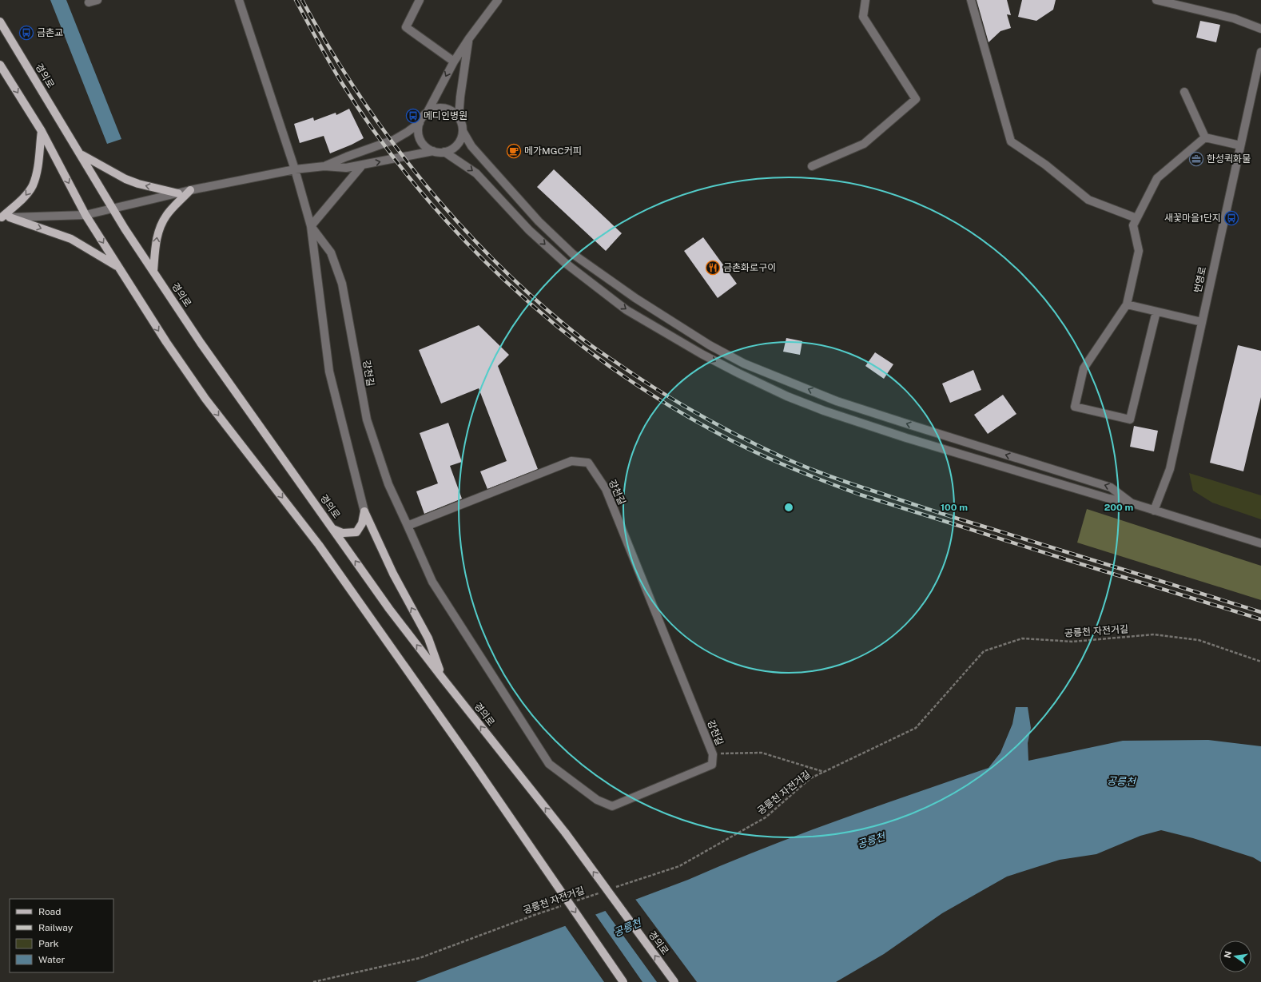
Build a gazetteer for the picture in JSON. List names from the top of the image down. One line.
{"streets":{"main road":["경의로"],"street":["번영로","강천길"],"path":["공릉천 자전거길"]},"water":["공릉천"],"places":{"bus stop":["금촌교","메디인병원","새꽃마을1단지"],"cafe":["메가MGC커피"],"office":["한성퀵화물"],"restaurant":["금촌화로구이"]},"legend":["Road","Railway","Park","Water"],"north":"left","rings":["100 m","200 m"]}
